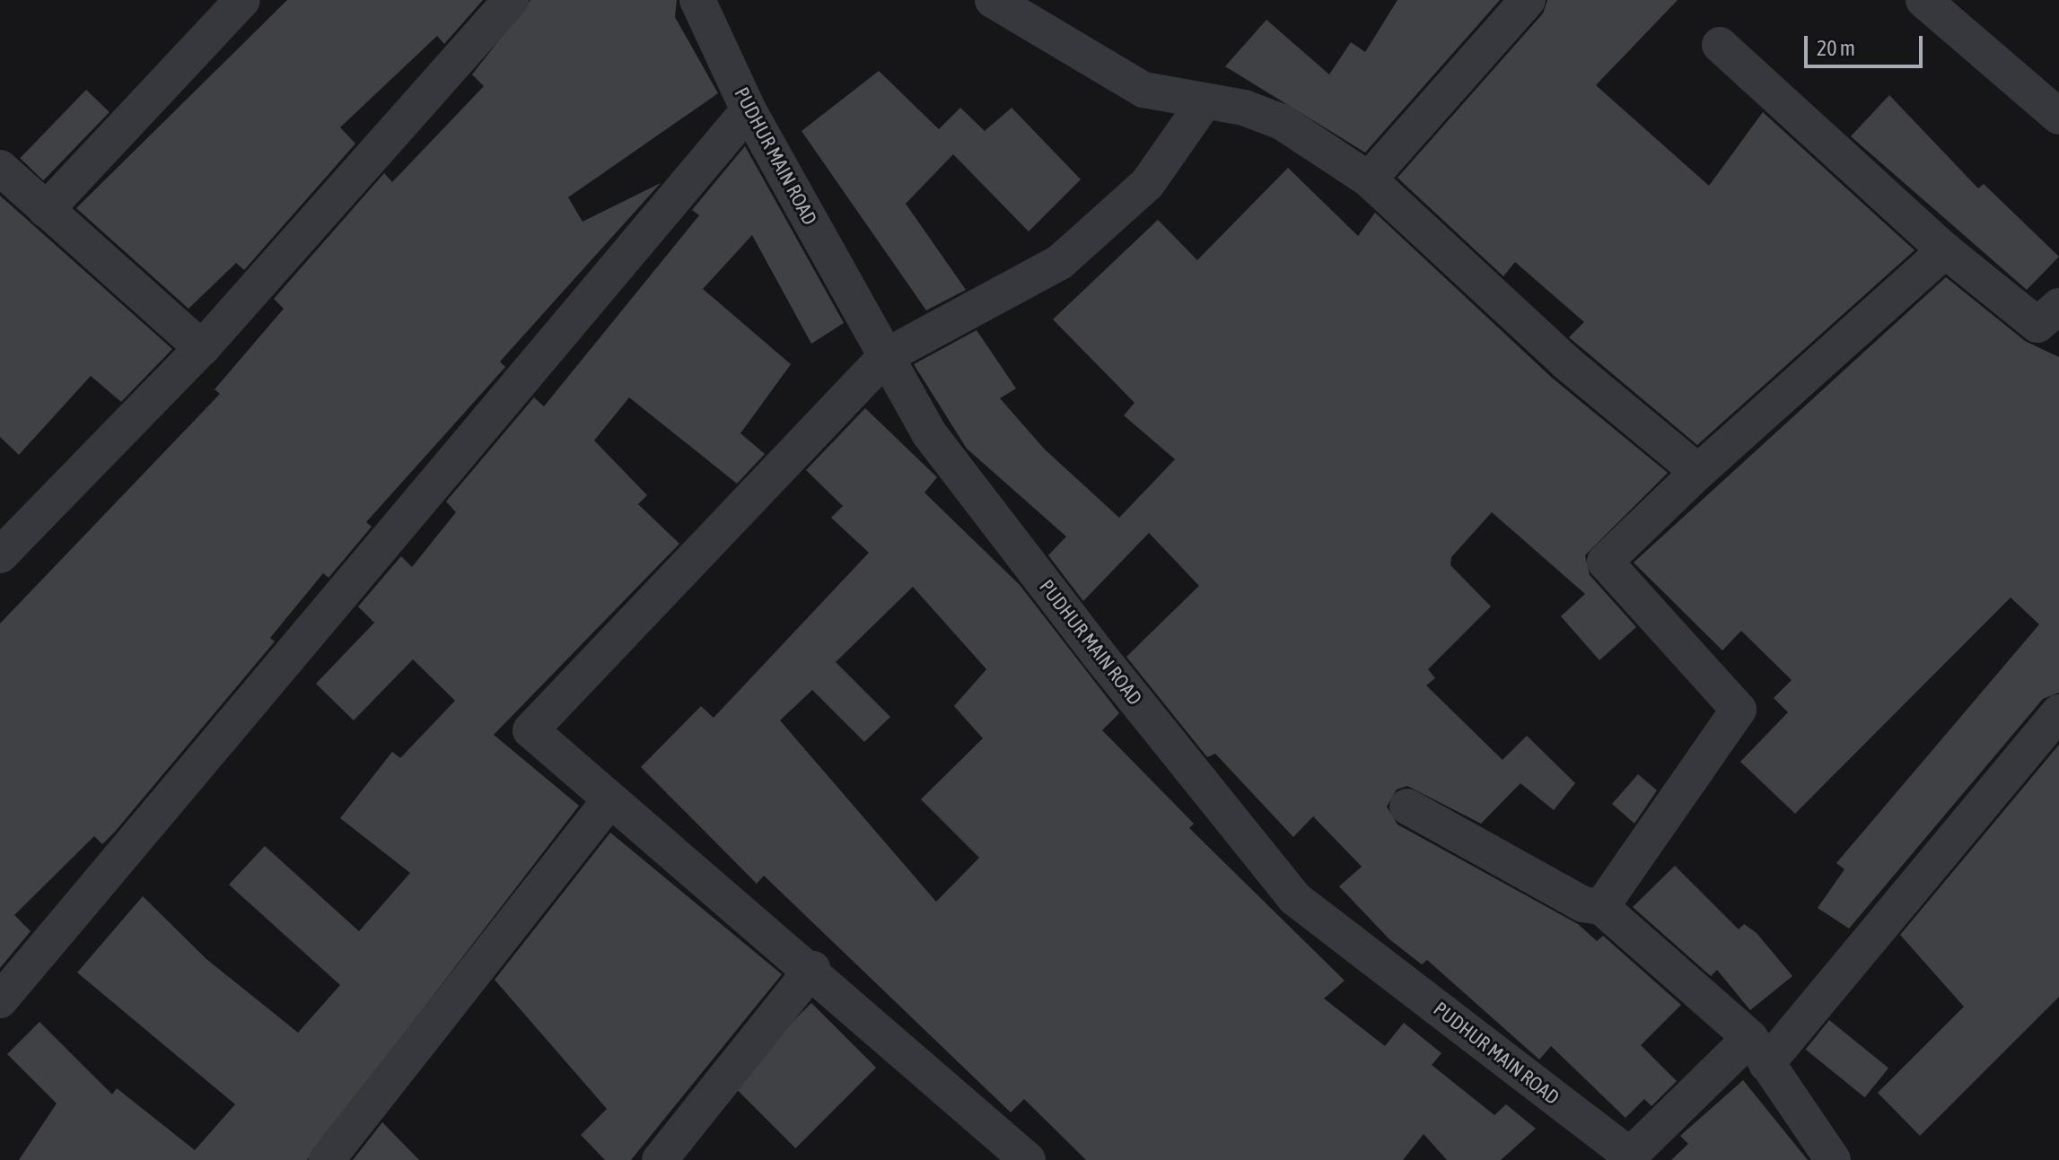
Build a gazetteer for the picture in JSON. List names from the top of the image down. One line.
{"streets":{"street":["PUDHUR MAIN ROAD"]},"scale_bar":"20 m"}
